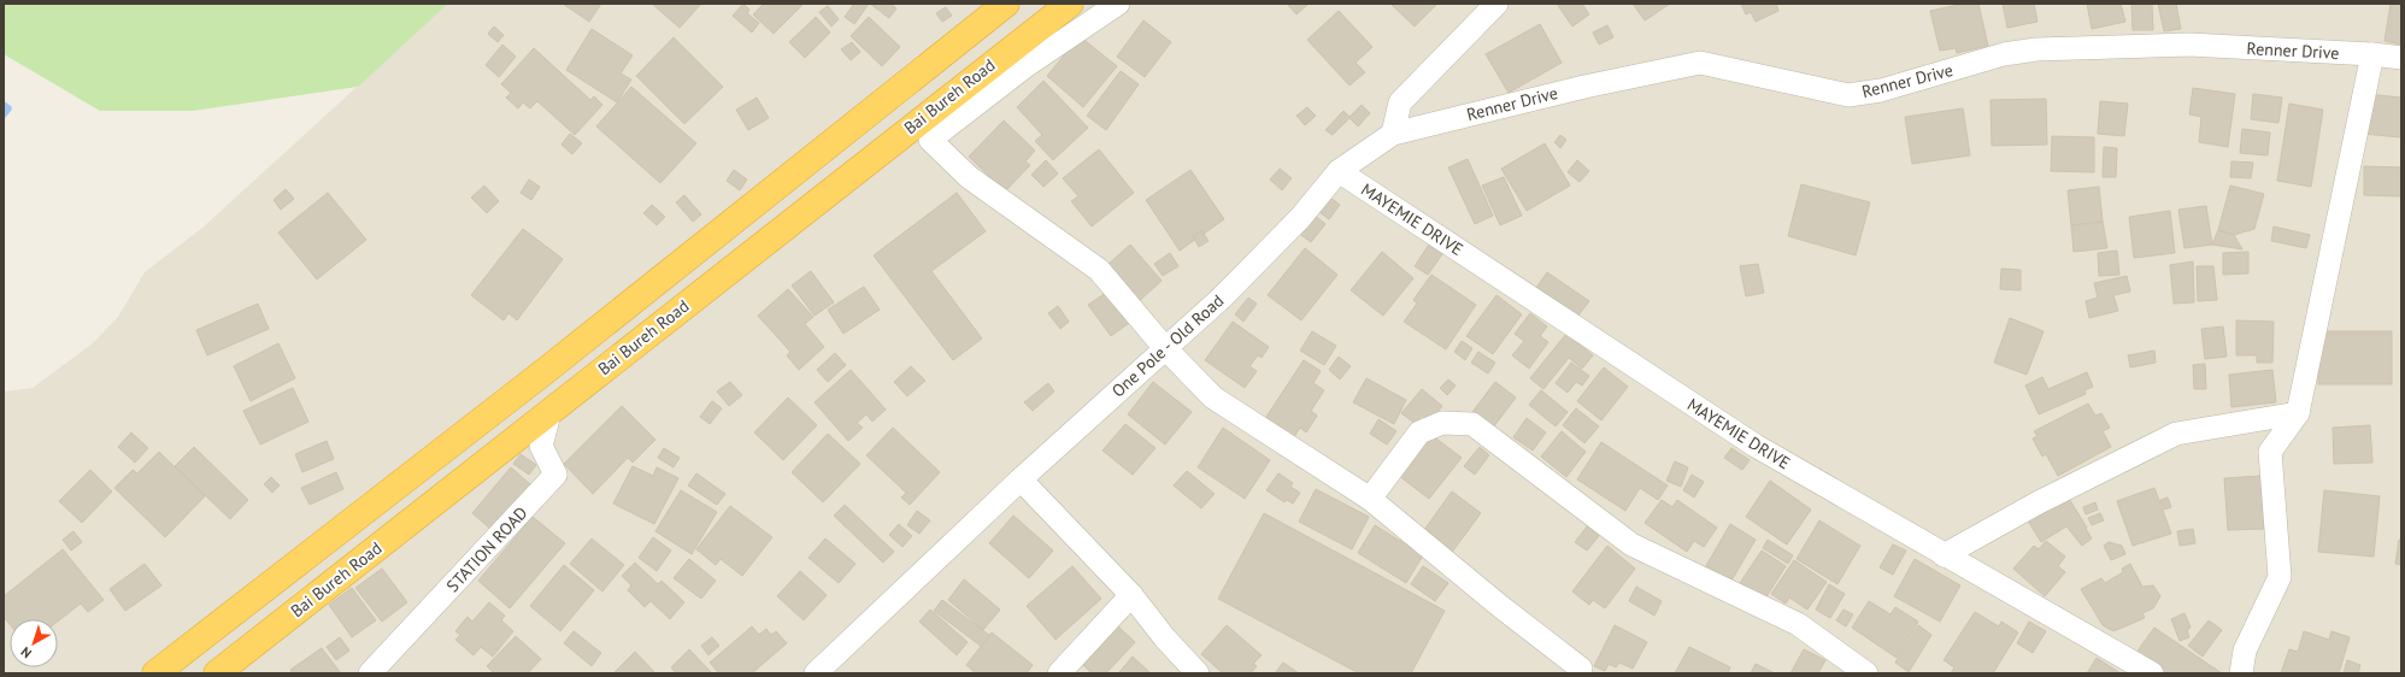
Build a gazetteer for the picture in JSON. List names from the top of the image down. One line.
{"streets":{"highway":["Bai Bureh Road"],"street":["Renner Drive","MAYEMIE DRIVE","One Pole - Old Road","STATION ROAD"]},"crossings":[["Renner Drive","One Pole - Old Road"],["Bai Bureh Road","STATION ROAD"],["MAYEMIE DRIVE","One Pole - Old Road"]],"north":"bottom left"}
